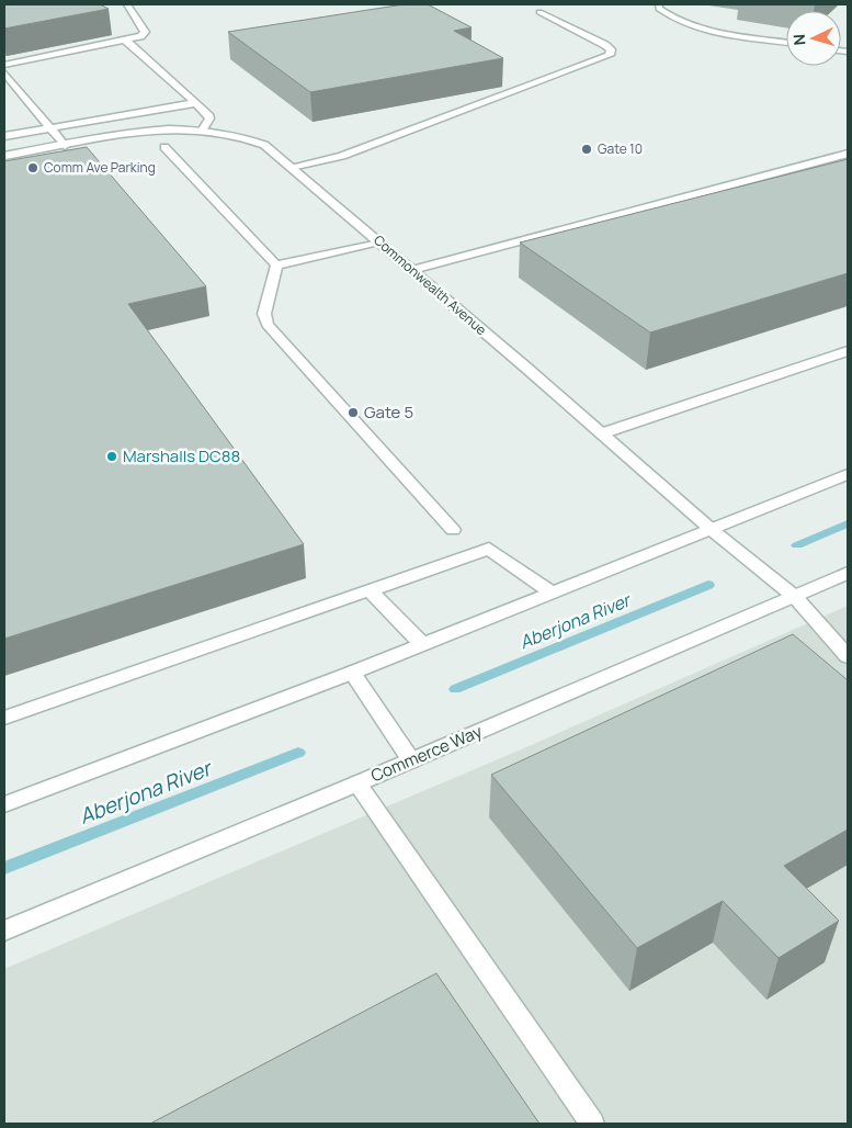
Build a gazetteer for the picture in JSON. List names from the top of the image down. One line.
{"streets":{"street":["Commonwealth Avenue","Commerce Way"]},"crossings":[["Commonwealth Avenue","Commerce Way"]],"water":["Aberjona River"],"places":["Gate 10","Comm Ave Parking","Gate 5","Marshalls DC88"],"north":"left"}
